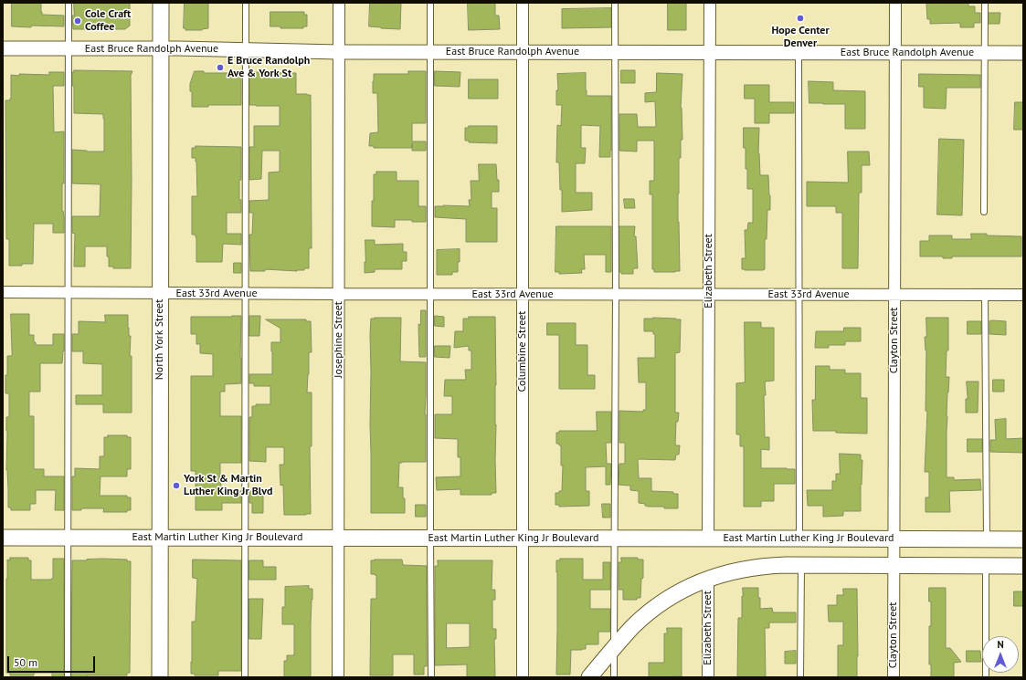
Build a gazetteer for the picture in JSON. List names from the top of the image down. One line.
{"streets":{"main road":["North York Street","East Martin Luther King Jr Boulevard"],"street":["East Bruce Randolph Avenue","Elizabeth Street","East 33rd Avenue","Josephine Street","Clayton Street","Columbine Street"]},"crossings":[["East Bruce Randolph Avenue","Elizabeth Street"],["East Bruce Randolph Avenue","North York Street"],["East Bruce Randolph Avenue","Josephine Street"],["East Bruce Randolph Avenue","Clayton Street"],["East Bruce Randolph Avenue","Columbine Street"],["Elizabeth Street","East 33rd Avenue"],["Elizabeth Street","East Martin Luther King Jr Boulevard"],["East 33rd Avenue","North York Street"],["East 33rd Avenue","Josephine Street"],["East 33rd Avenue","Clayton Street"],["East 33rd Avenue","Columbine Street"],["North York Street","East Martin Luther King Jr Boulevard"],["Josephine Street","East Martin Luther King Jr Boulevard"],["Clayton Street","East Martin Luther King Jr Boulevard"],["Columbine Street","East Martin Luther King Jr Boulevard"]],"places":["Hope Center Denver","Cole Craft Coffee","E Bruce Randolph Ave & York St","York St & Martin Luther King Jr Blvd"],"scale_bar":"50 m","north":"top"}
